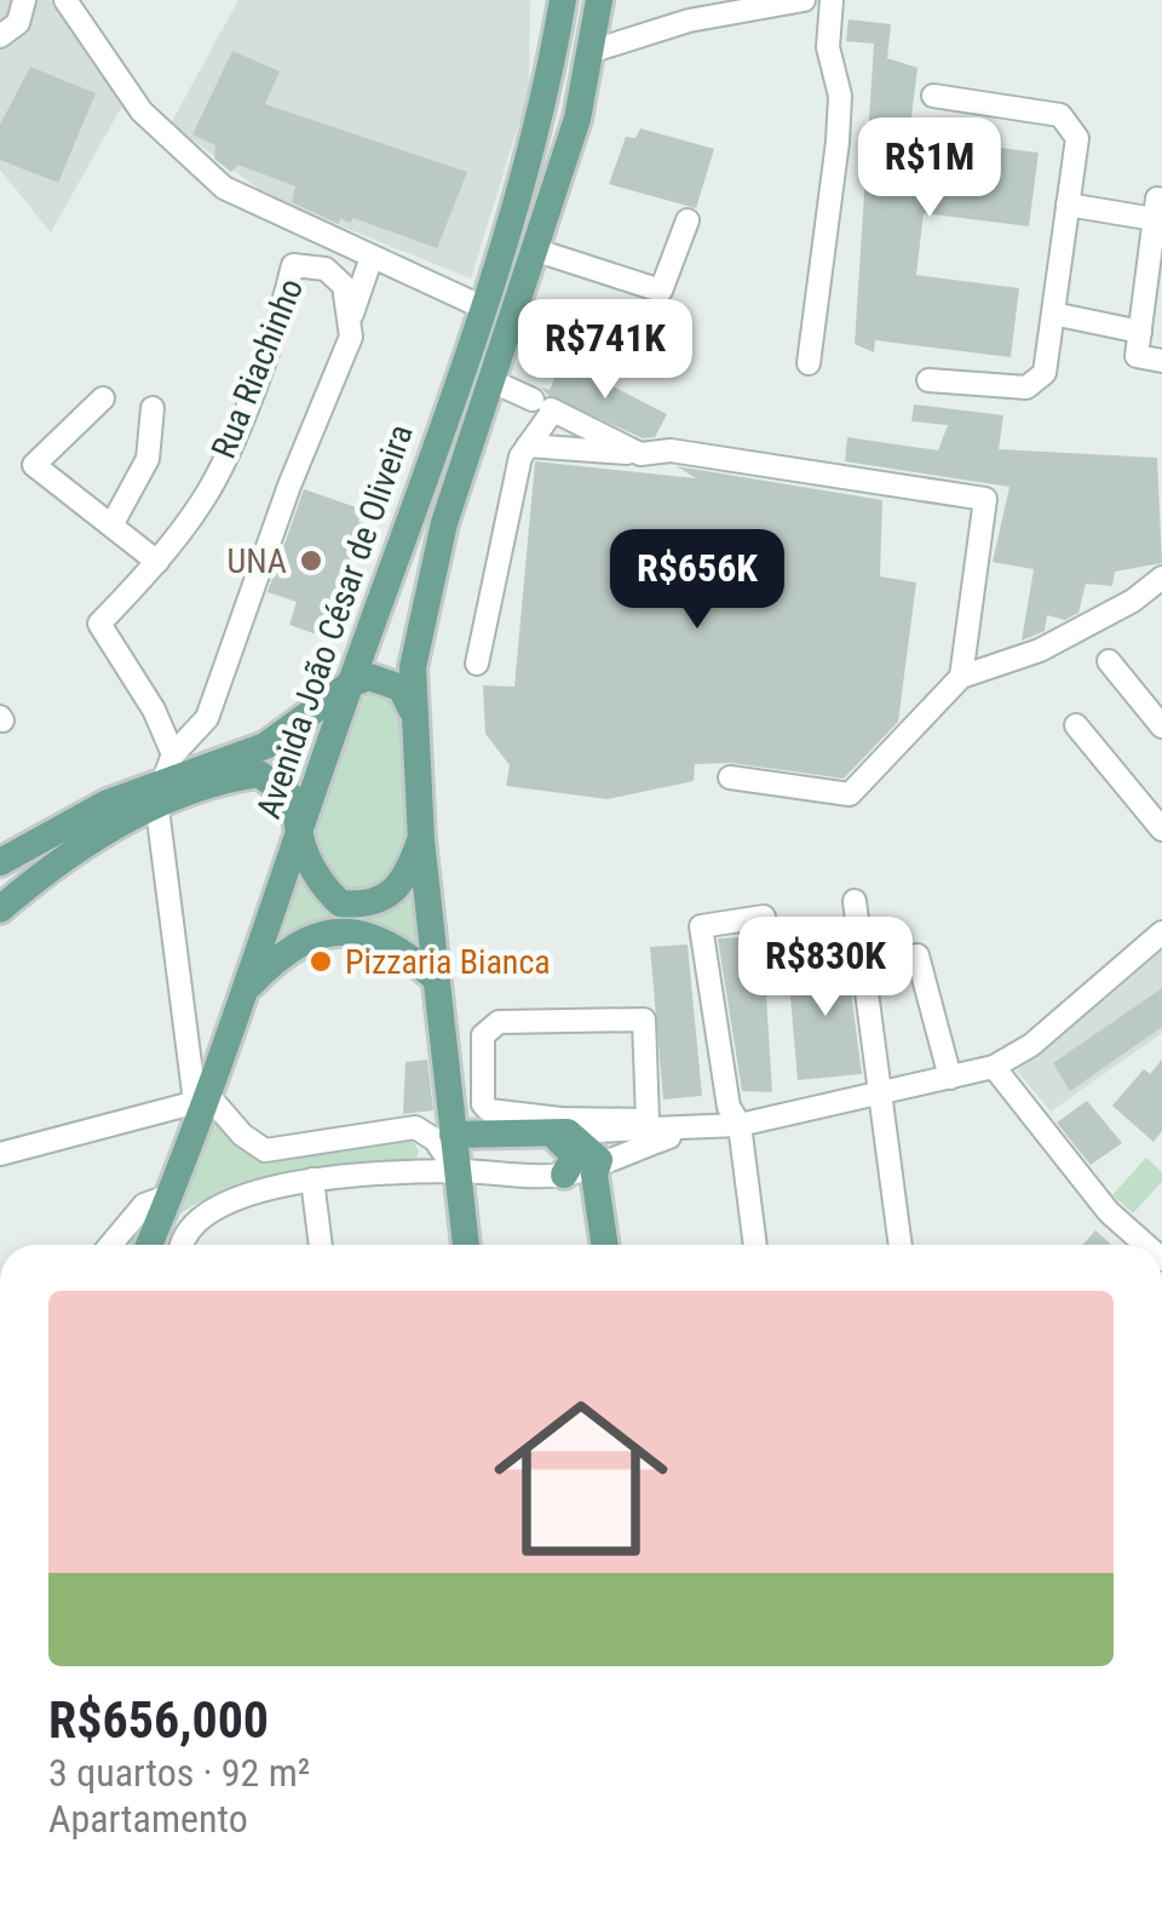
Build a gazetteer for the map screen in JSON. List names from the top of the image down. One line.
{"streets":{"main road":["Avenida João César de Oliveira"],"street":["Rua Riachinho"]},"crossings":[["Rua Riachinho","Avenida João César de Oliveira"]],"places":["UNA","Pizzaria Bianca"],"page":{"price":["R$1M","R$741K","R$656K","R$830K"],"list":[{"name":"R$656,000","note":"3 quartos · 92 m² · Apartamento"}]}}
